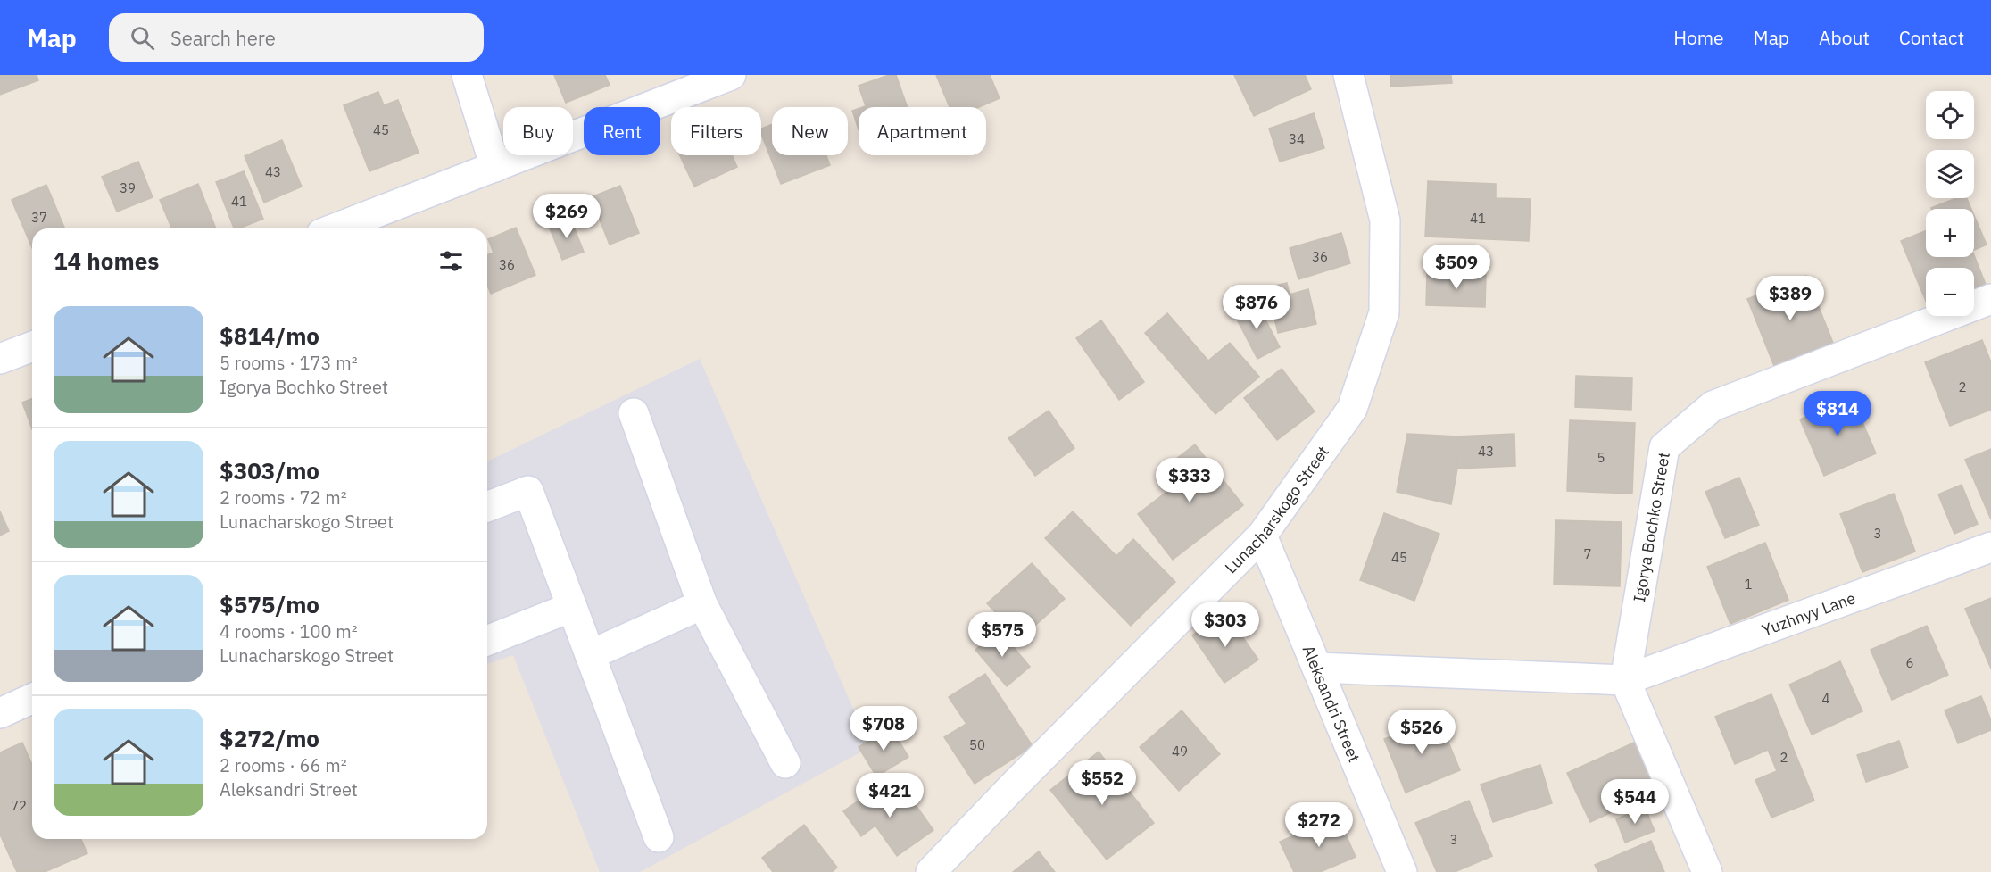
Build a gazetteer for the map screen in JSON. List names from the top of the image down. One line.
{"streets":{"street":["Lunacharskogo Street","Igorya Bochko Street","Yuzhnyy Lane","Aleksandri Street"]},"crossings":[["Lunacharskogo Street","Aleksandri Street"],["Igorya Bochko Street","Yuzhnyy Lane"]],"house_numbers":["45","34","43","39","41","37","41","36","36","2","43","5","3","7","45","1","6","4","50","49","2","72","3"],"page":{"header":"Map","search":"Search here","nav":["Home","Map","About","Contact"],"map_buttons":["+","−"],"chip":["Buy","Rent","Filters","New","Apartment"],"price":["$269","$509","$389","$876","$814","$333","$303","$575","$708","$526","$552","$421","$544","$272"],"heading":"14 homes","list":[{"name":"$814/mo","note":"5 rooms · 173 m² · Igorya Bochko Street"},{"name":"$303/mo","note":"2 rooms · 72 m² · Lunacharskogo Street"},{"name":"$575/mo","note":"4 rooms · 100 m² · Lunacharskogo Street"},{"name":"$272/mo","note":"2 rooms · 66 m² · Aleksandri Street"}]}}
